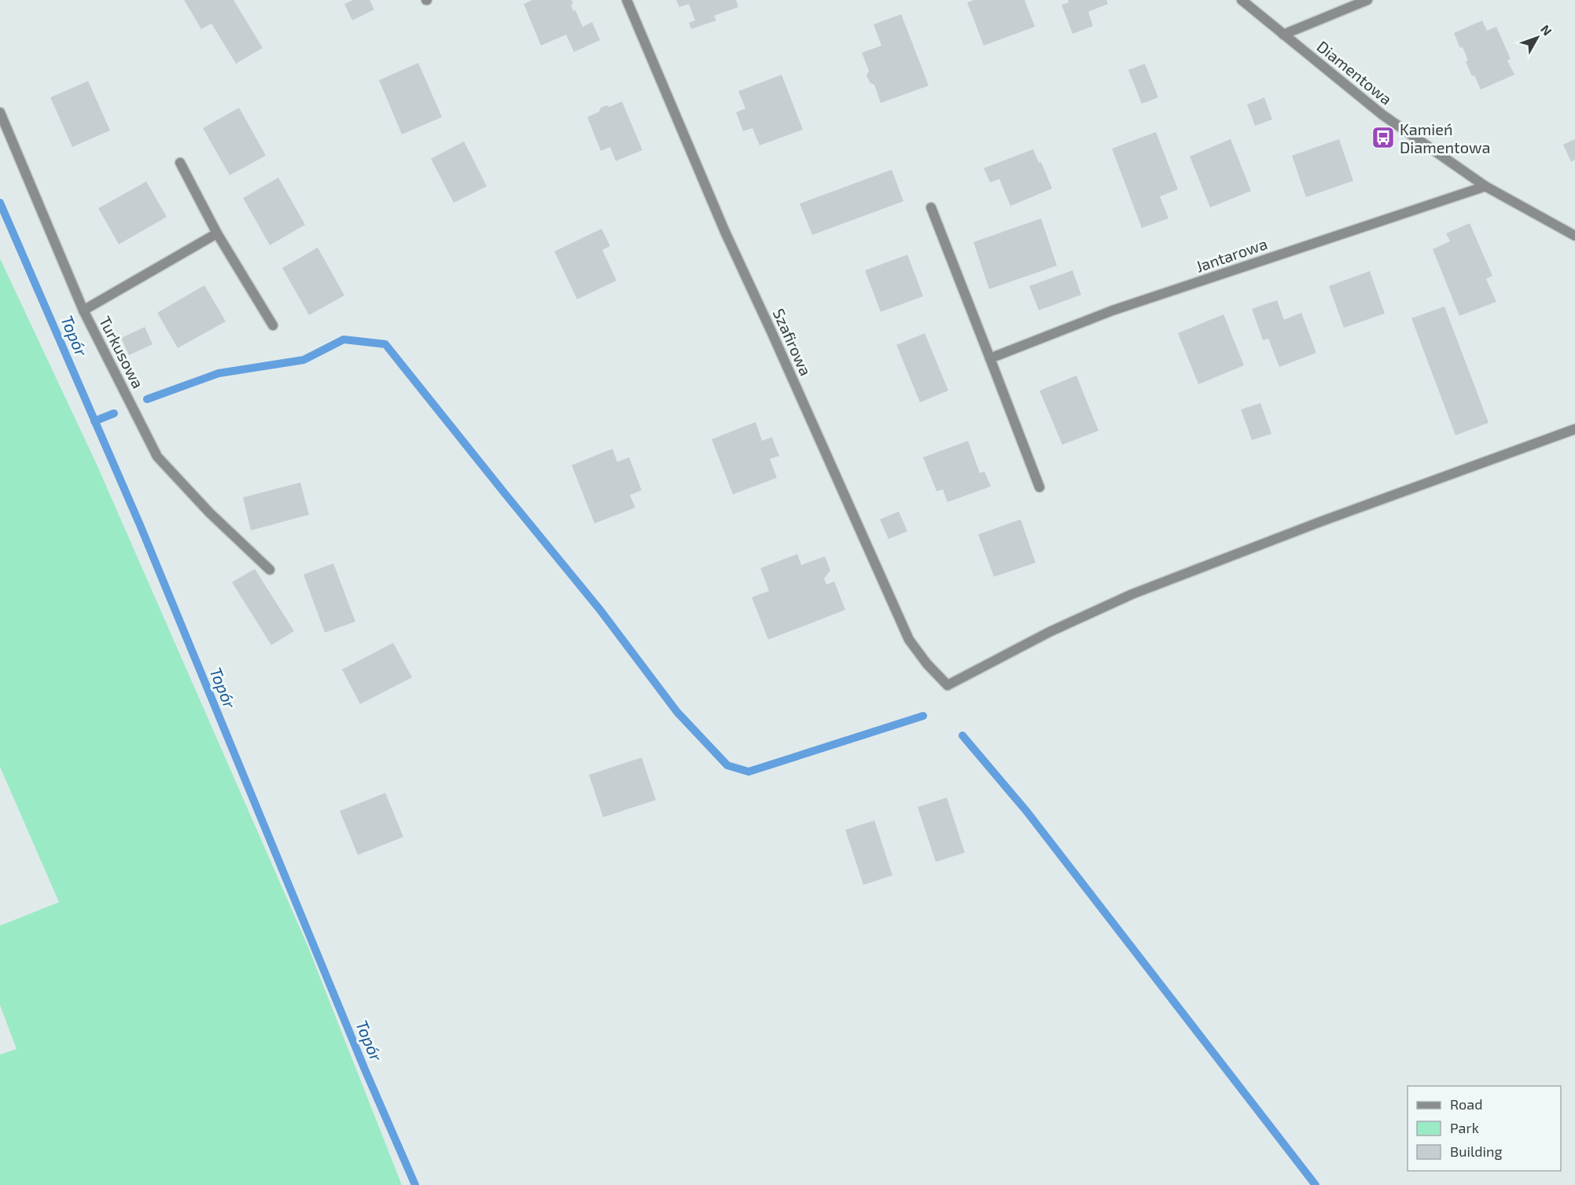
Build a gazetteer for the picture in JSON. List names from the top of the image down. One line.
{"streets":{"street":["Diamentowa","Jantarowa","Szafirowa","Turkusowa"]},"crossings":[["Diamentowa","Jantarowa"]],"water":["Topór"],"places":{"bus stop":["Kamień Diamentowa"]},"legend":["Road","Park","Building"],"north":"top right"}
